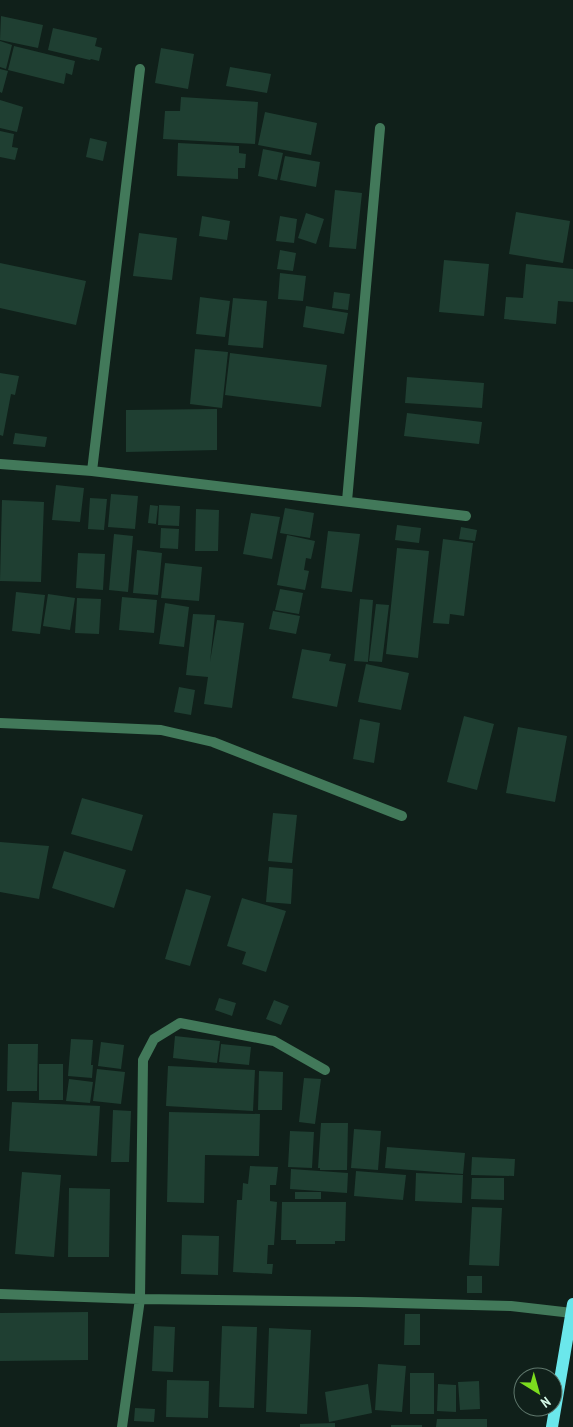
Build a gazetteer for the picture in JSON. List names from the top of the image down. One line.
{"north":"bottom right"}
